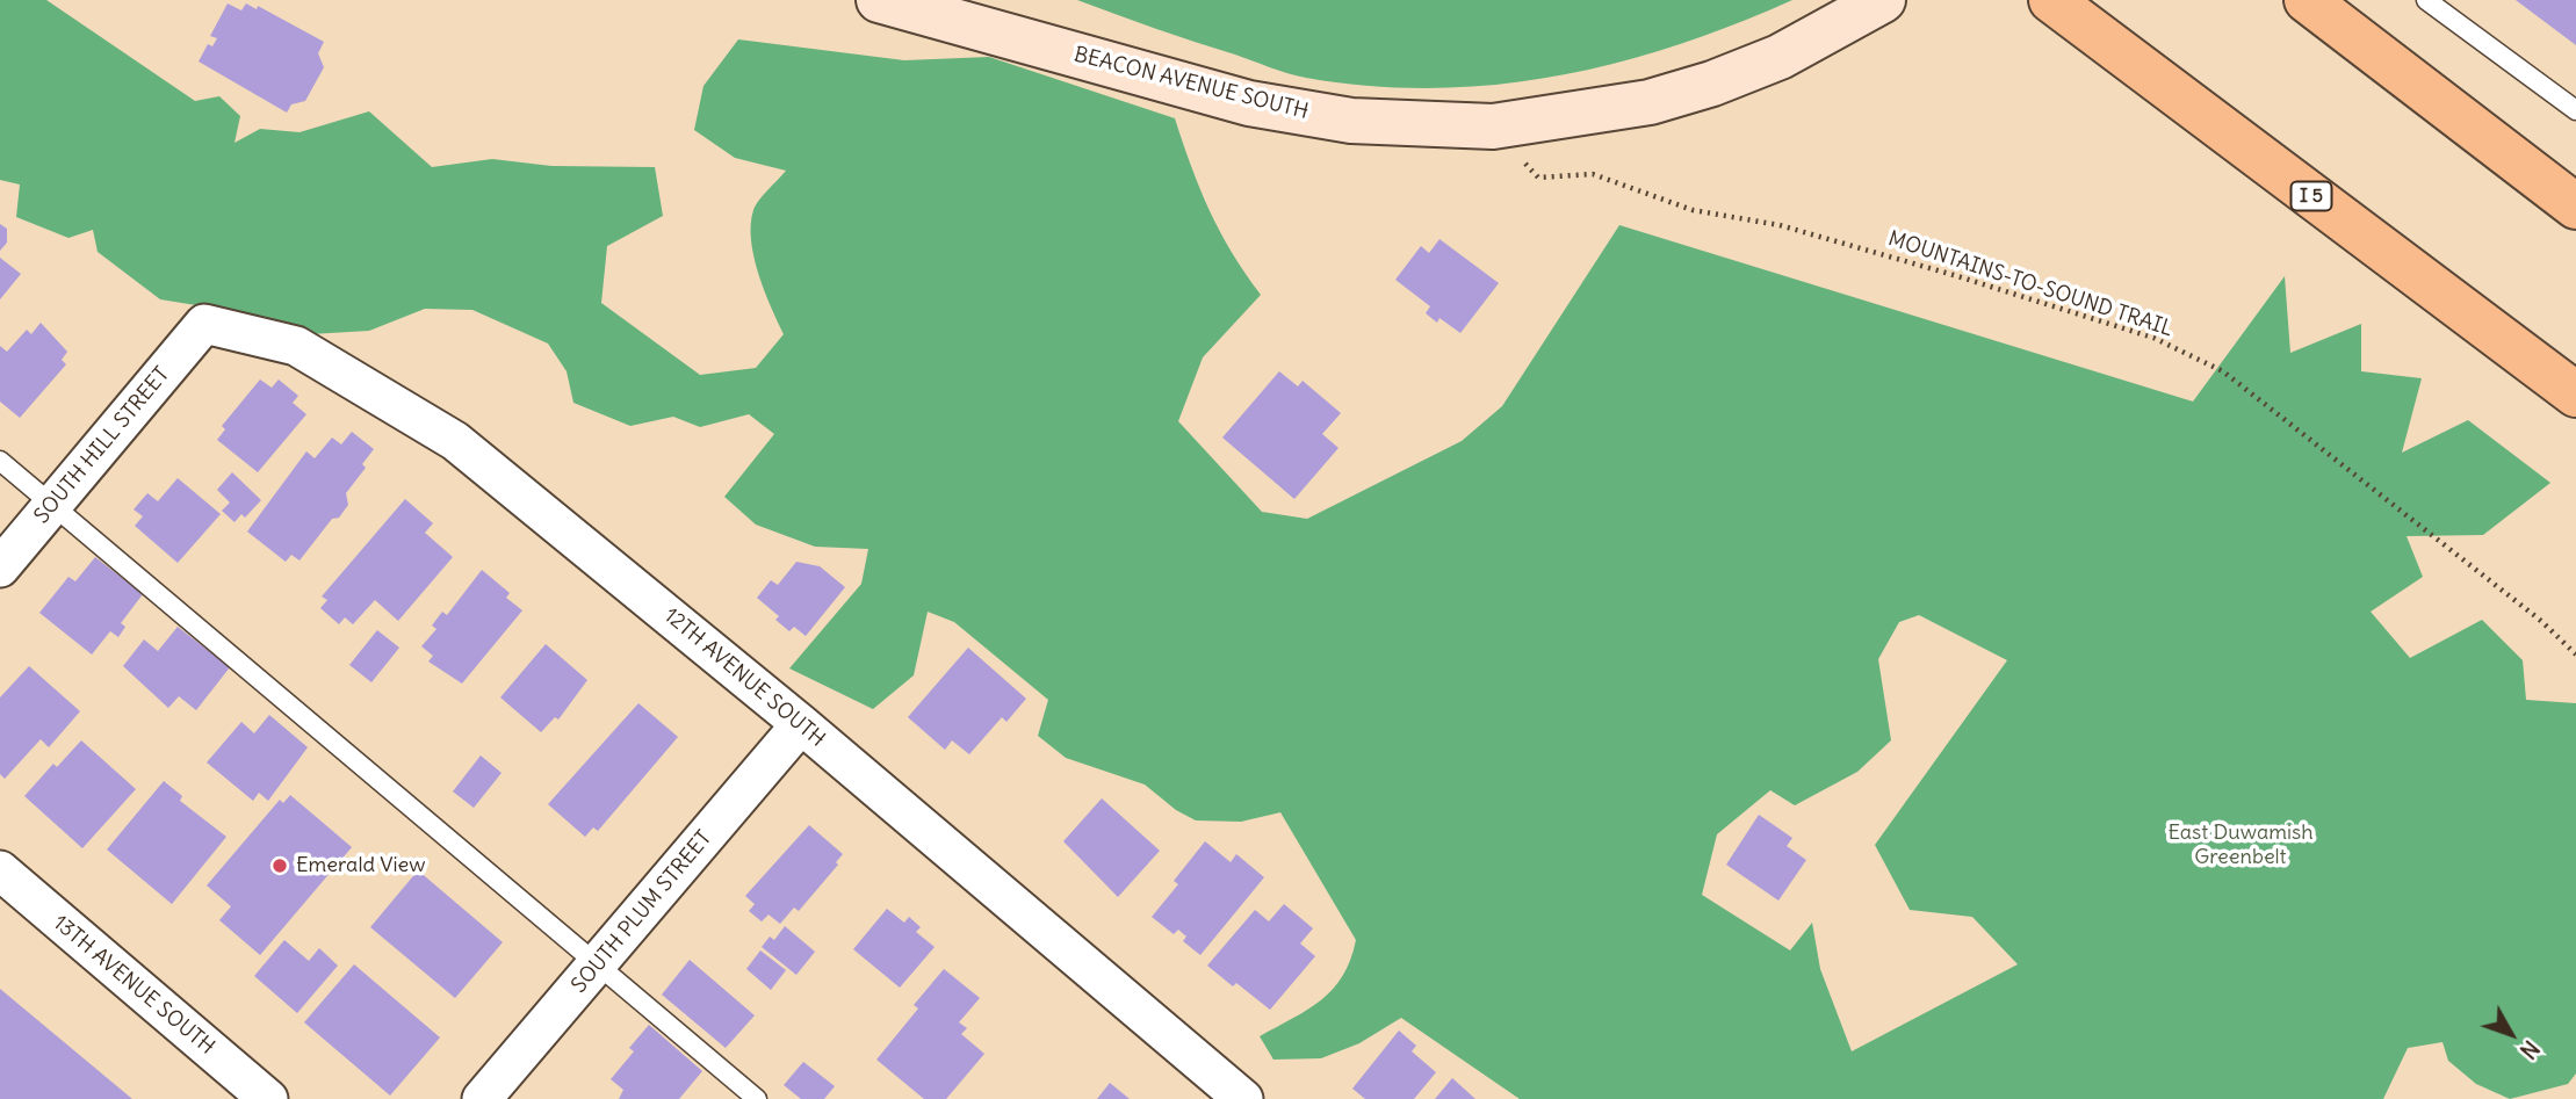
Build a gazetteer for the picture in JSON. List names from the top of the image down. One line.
{"streets":{"highway":["I 5"],"main road":["BEACON AVENUE SOUTH"],"street":["SOUTH HILL STREET","12TH AVENUE SOUTH","SOUTH PLUM STREET","13TH AVENUE SOUTH"],"path":["MOUNTAINS-TO-SOUND TRAIL"]},"crossings":[["BEACON AVENUE SOUTH","MOUNTAINS-TO-SOUND TRAIL"],["SOUTH HILL STREET","12TH AVENUE SOUTH"],["12TH AVENUE SOUTH","SOUTH PLUM STREET"]],"parks":["East Duwamish Greenbelt"],"places":["Emerald View"],"north":"bottom right"}
